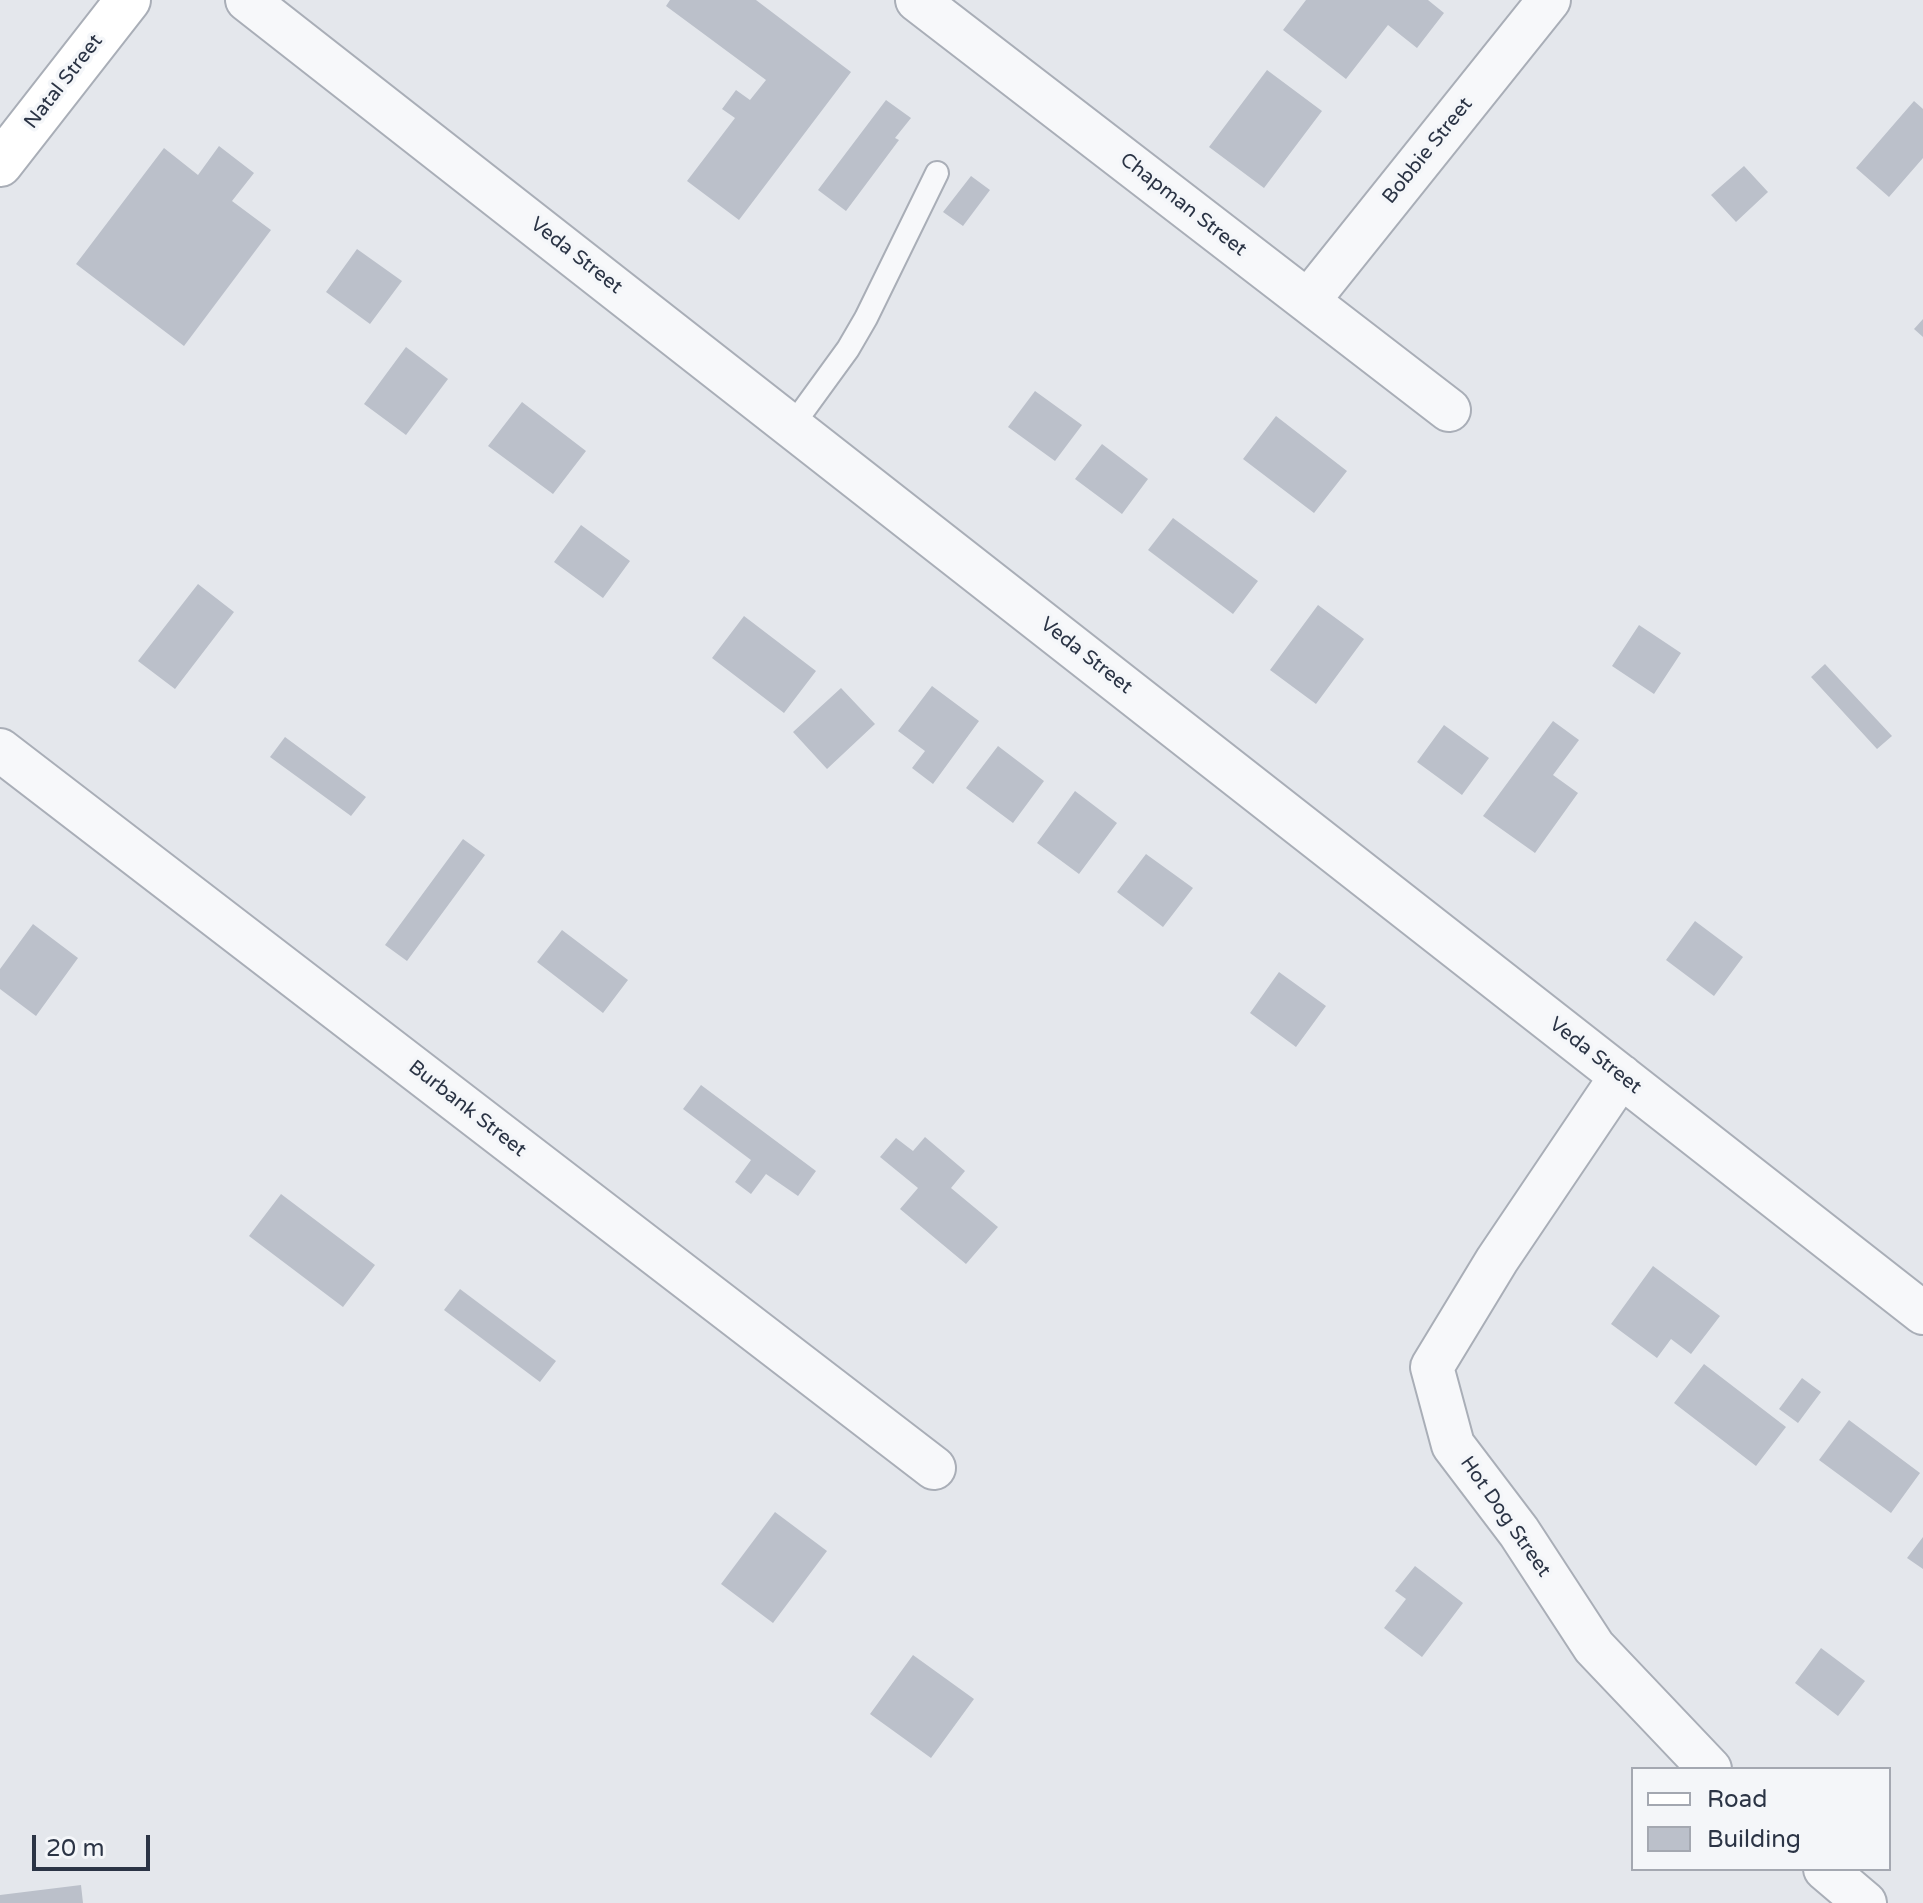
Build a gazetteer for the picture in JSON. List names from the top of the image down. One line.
{"streets":{"main road":["Natal Street"],"street":["Bobbie Street","Chapman Street","Veda Street","Burbank Street","Hot Dog Street"]},"crossings":[["Bobbie Street","Chapman Street"],["Veda Street","Hot Dog Street"]],"legend":["Road","Building"],"scale_bar":"20 m"}
